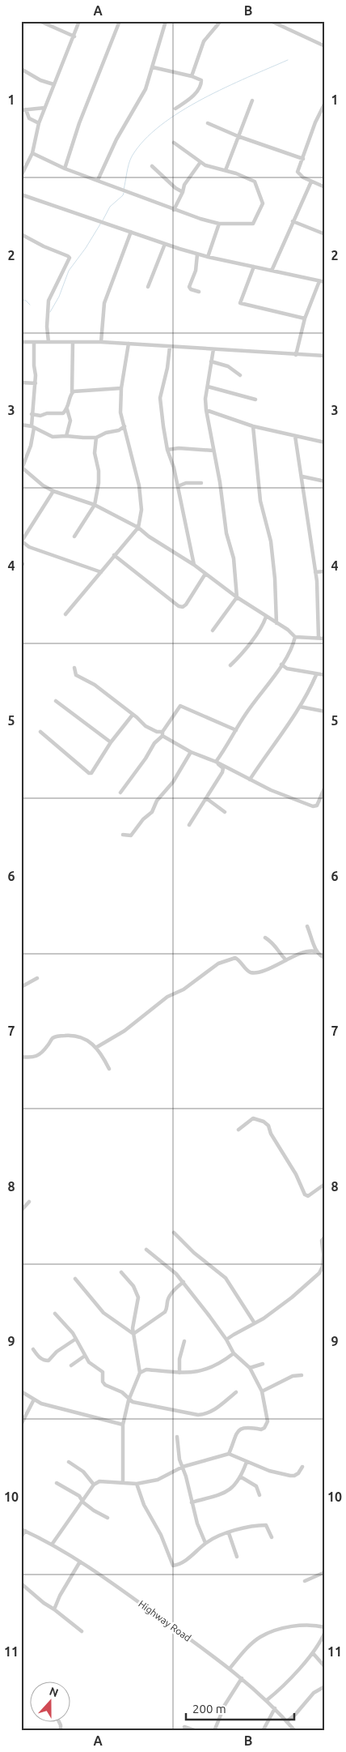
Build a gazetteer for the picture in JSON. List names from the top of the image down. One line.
{"streets":{"street":["Highway Road"]},"scale_bar":"200 m","north":"top","grid":{"columns":["A","B"],"rows":["1","2","3","4","5","6","7","8","9","10","11"]}}
